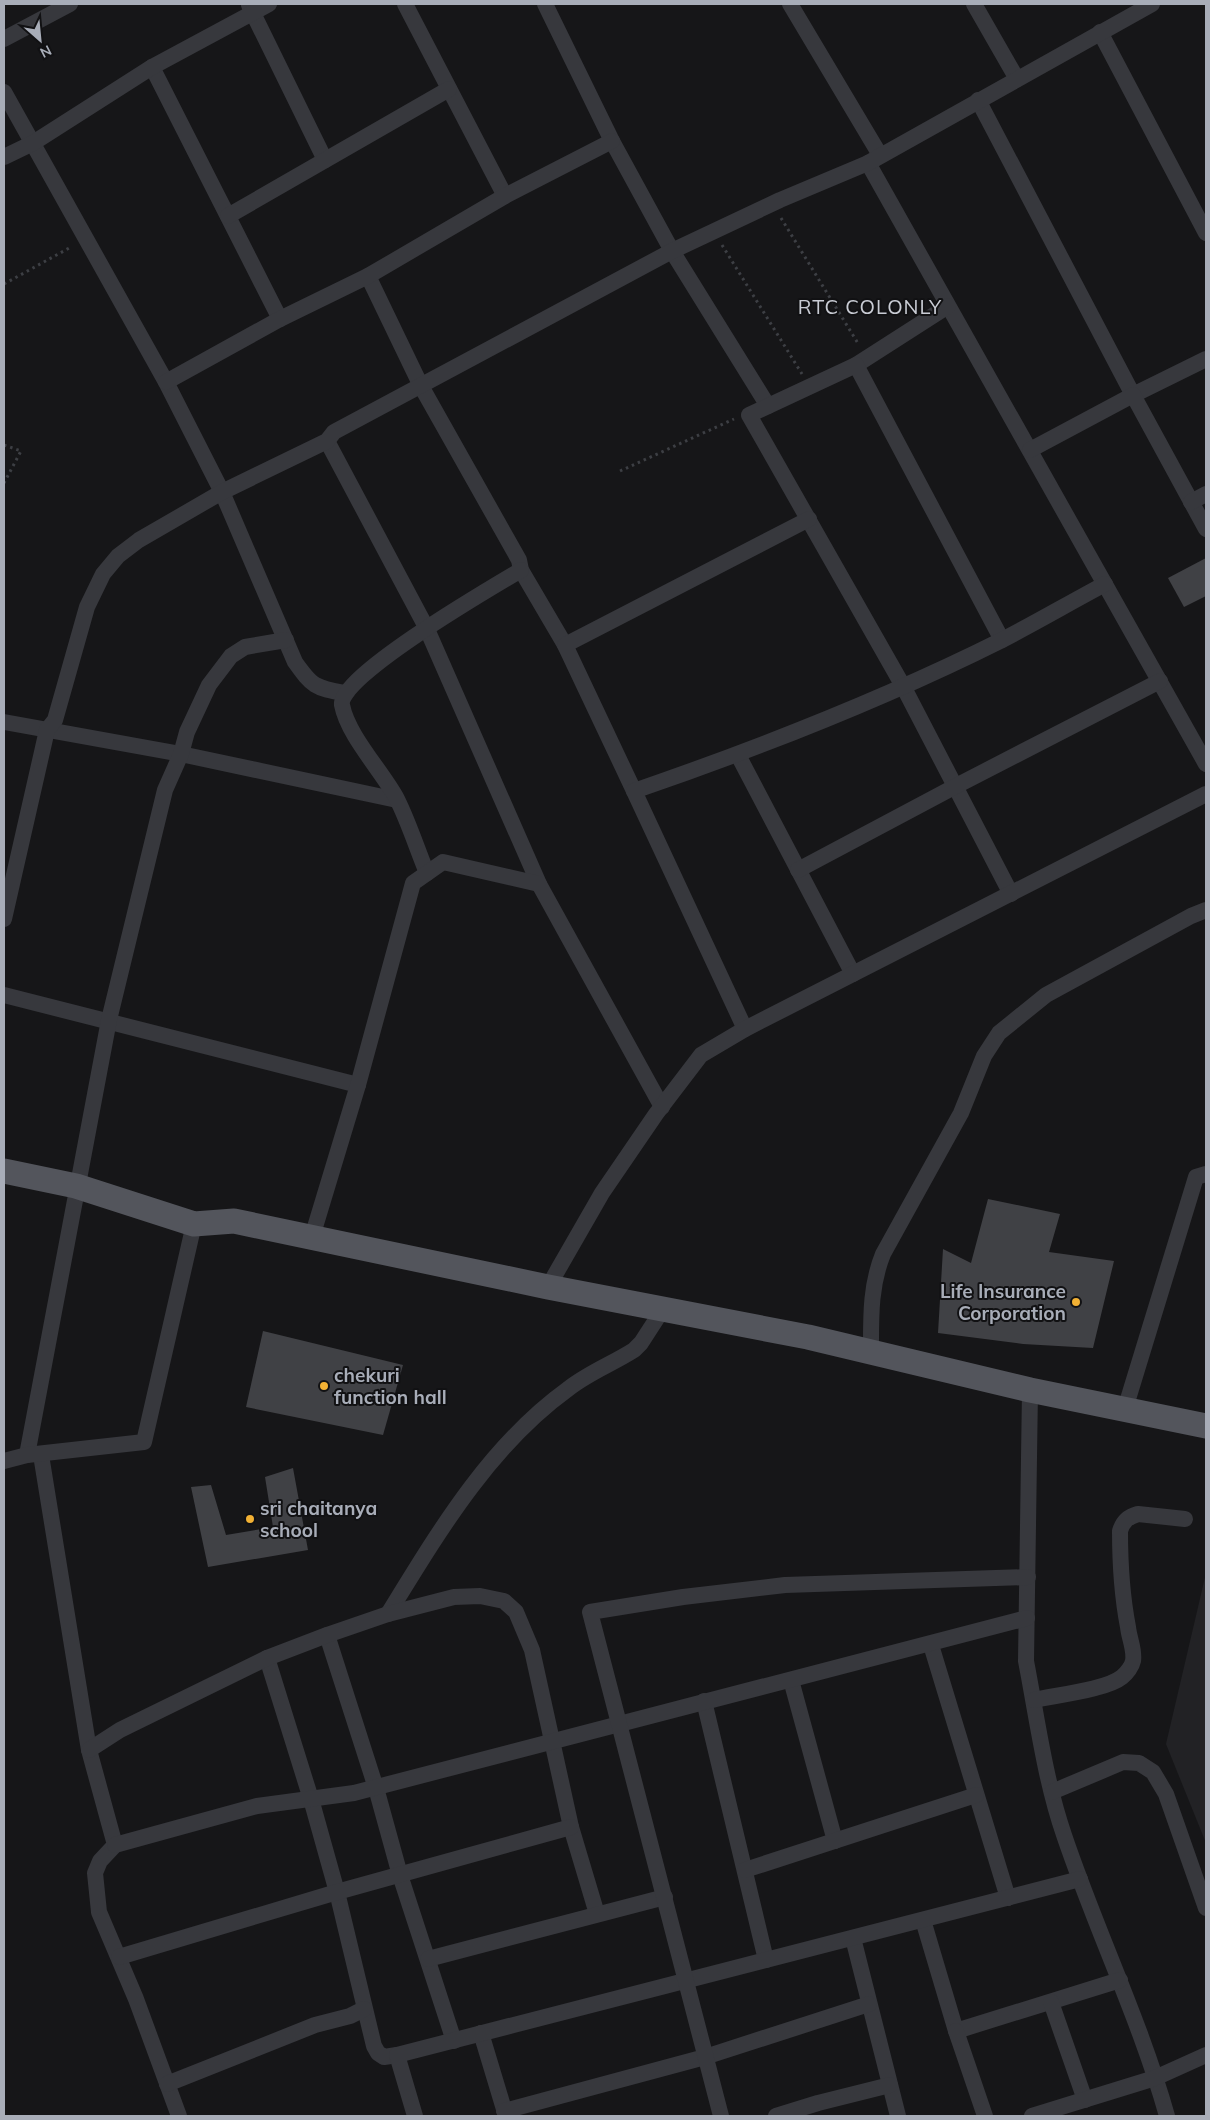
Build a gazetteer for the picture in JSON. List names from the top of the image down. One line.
{"districts":["RTC COLONLY"],"places":["Life Insurance Corporation","chekuri function hall","sri chaitanya school"],"north":"bottom right"}
